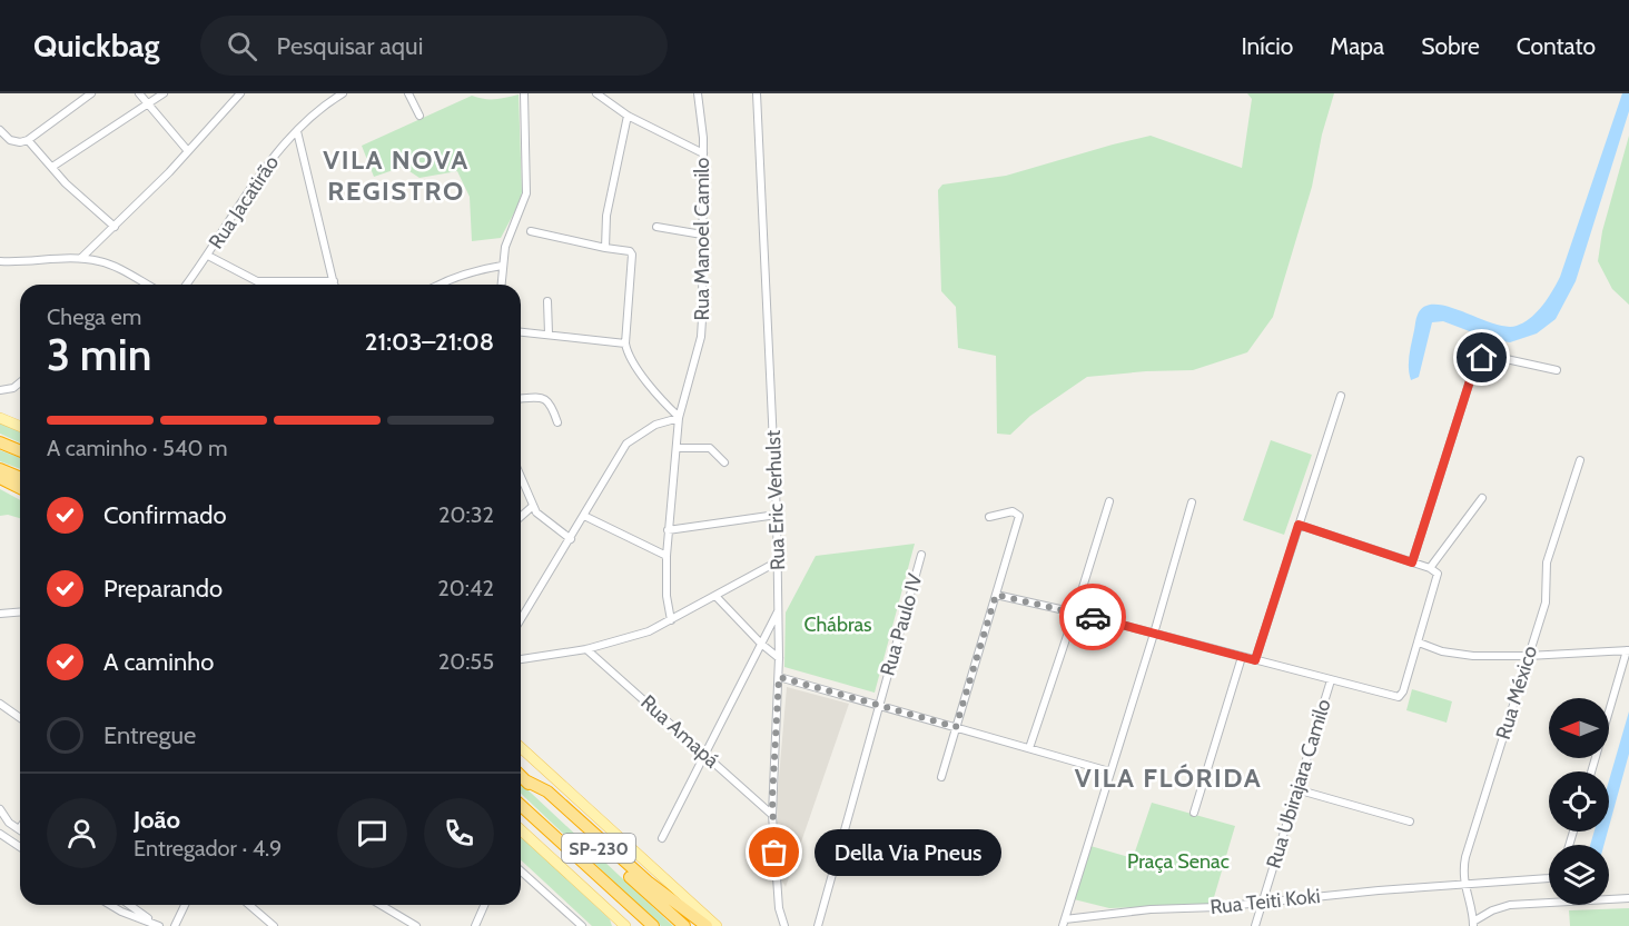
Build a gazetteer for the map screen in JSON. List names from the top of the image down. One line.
{"streets":{"highway":["SP-230"],"street":["Rua Jacatirão","Rua Manoel Camilo","Rua Eric Verhulst","Rua Paulo IV","Rua México","Rua Amapá","Rua Ubirajara Camilo","Rua Teiti Koki"]},"crossings":[["Rua Eric Verhulst","Rua Amapá"],["Rua México","Rua Teiti Koki"],["Rua Ubirajara Camilo","Rua Teiti Koki"]],"districts":["VILA NOVA REGISTRO","VILA FLÓRIDA"],"parks":["Chábras","Praça Senac"],"places":["Della Via Pneus"],"north":"left","page":{"header":"Quickbag","search":"Pesquisar aqui","nav":["Início","Mapa","Sobre","Contato"],"heading":["3 min","Chega em","21:03–21:08"],"panel":["João","Entregador · 4.9"],"bar":"A caminho · 540 m","list":[["Confirmado","20:32"],["Preparando","20:42"],["A caminho","20:55"],"Entregue"],"bubble":"Della Via Pneus"}}
